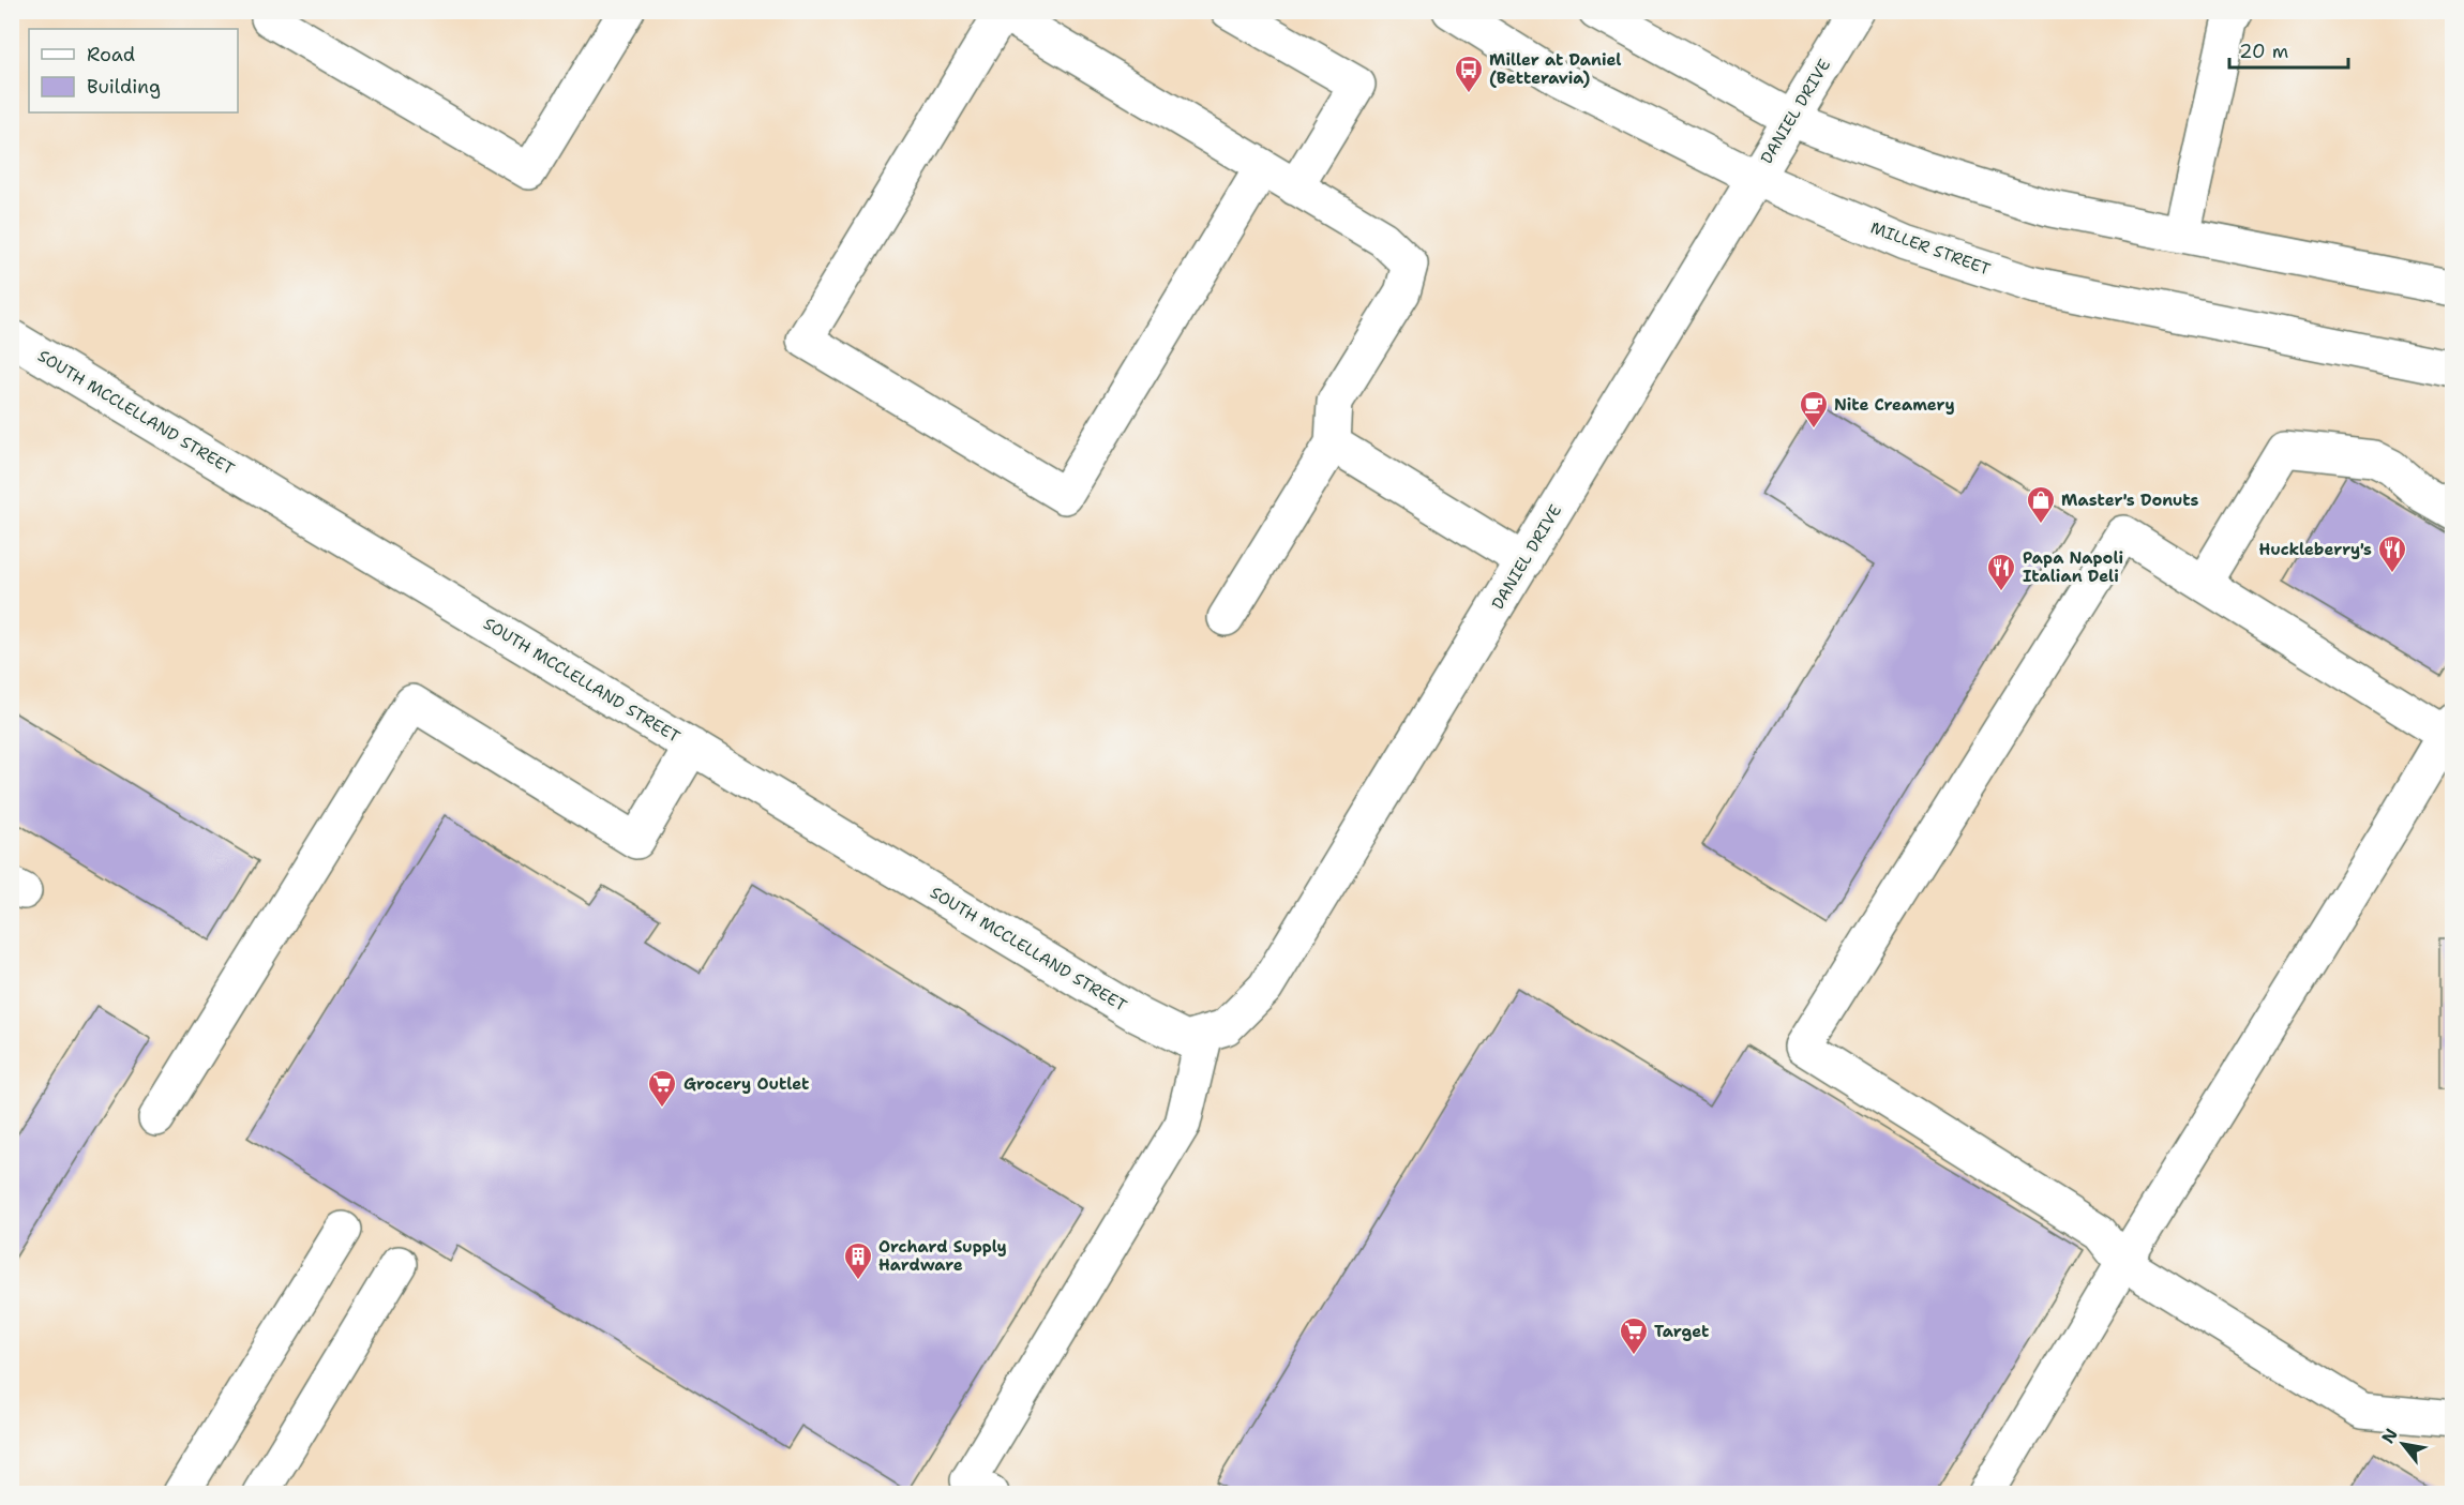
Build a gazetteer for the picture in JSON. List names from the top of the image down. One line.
{"streets":{"street":["DANIEL DRIVE","MILLER STREET","SOUTH MCCLELLAND STREET"]},"crossings":[["DANIEL DRIVE","MILLER STREET"],["DANIEL DRIVE","SOUTH MCCLELLAND STREET"]],"places":{"bus stop":["Miller at Daniel (Betteravia)"],"cafe":["Nite Creamery"],"shop":["Master's Donuts"],"restaurant":["Huckleberry's","Papa Napoli Italian Deli"],"supermarket":["Grocery Outlet","Target"],"building":["Orchard Supply Hardware"]},"legend":["Road","Building"],"scale_bar":"20 m","north":"top left"}
